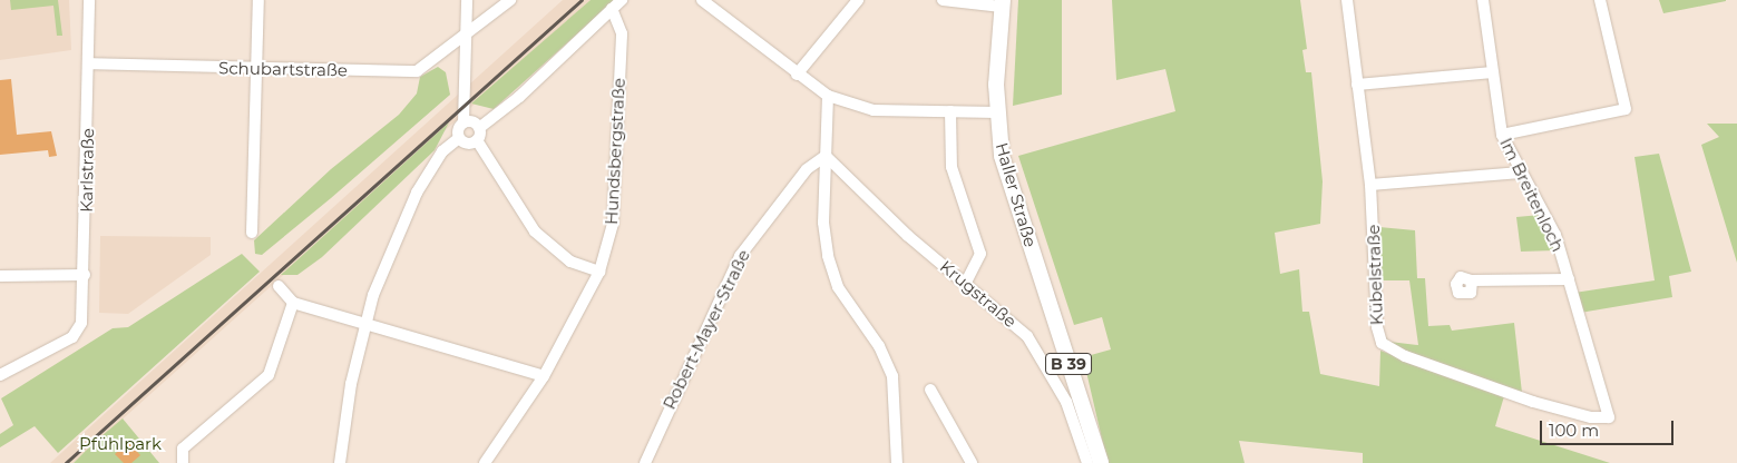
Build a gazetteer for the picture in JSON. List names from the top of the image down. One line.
{"streets":{"main road":["Haller Straße","B 39"],"street":["Schubartstraße","Hundsbergstraße","Karlstraße","Im Breitenloch","Kübelstraße","Krugstraße","Robert-Mayer-Straße"]},"crossings":[["Schubartstraße","Karlstraße"],["Haller Straße","B 39"],["Im Breitenloch","Kübelstraße"],["Krugstraße","Robert-Mayer-Straße"]],"parks":["Pfühlpark"],"scale_bar":"100 m"}
